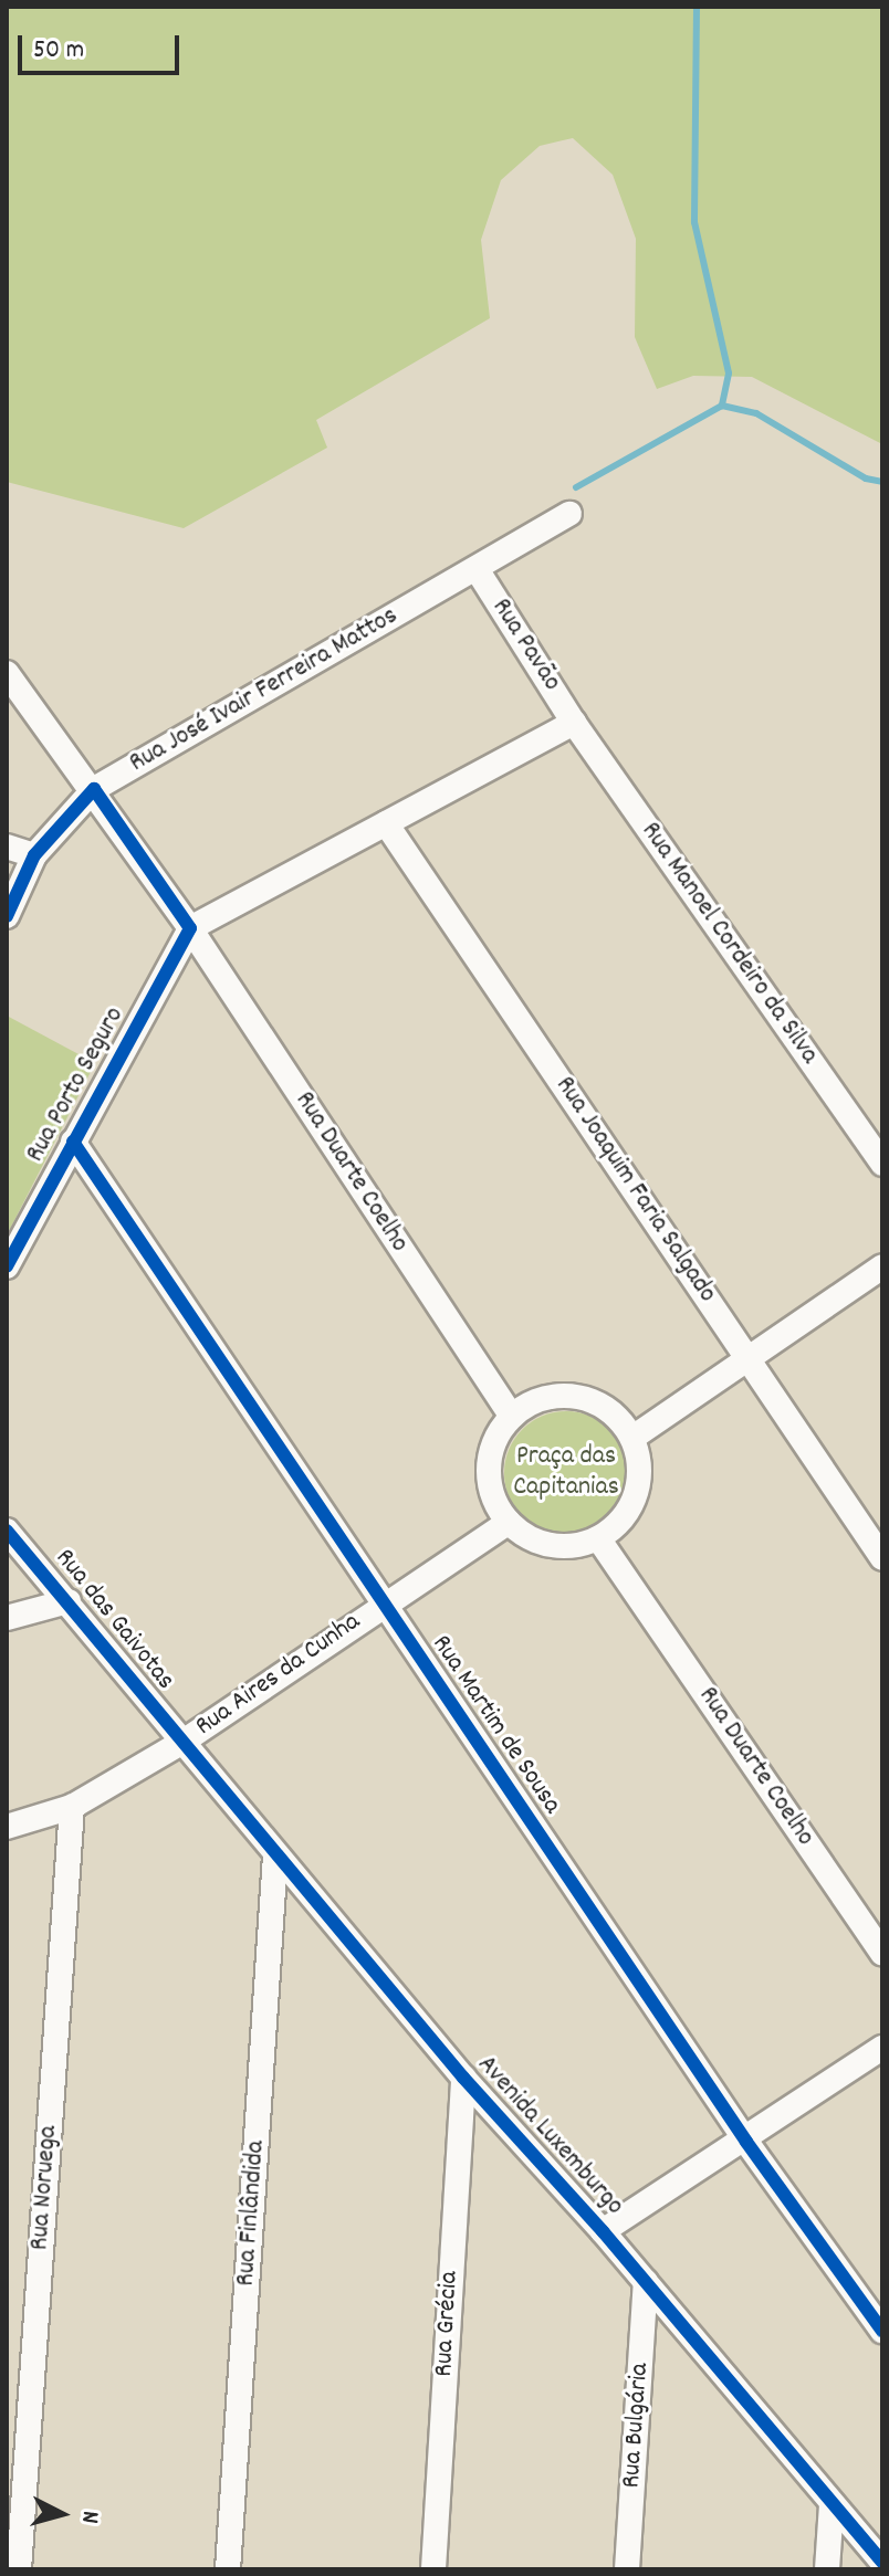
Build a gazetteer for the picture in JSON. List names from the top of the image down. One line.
{"streets":{"street":["Rua Pavão","Rua José Ivair Ferreira Mattos","Rua Manoel Cordeiro da Silva","Rua Porto Seguro","Rua Duarte Coelho","Rua Joaquim Faria Salgado","Rua das Gaivotas","Rua Aires da Cunha","Rua Martim de Sousa","Avenida Luxemburgo","Rua Noruega","Rua Finlândida","Rua Grécia","Rua Bulgária"]},"crossings":[["Rua Pavão","Rua José Ivair Ferreira Mattos"],["Rua Pavão","Rua Manoel Cordeiro da Silva"],["Rua José Ivair Ferreira Mattos","Rua Duarte Coelho"],["Rua Porto Seguro","Rua Duarte Coelho"],["Rua Porto Seguro","Rua Martim de Sousa"],["Rua Duarte Coelho","Rua Aires da Cunha"],["Rua das Gaivotas","Rua Aires da Cunha"],["Rua das Gaivotas","Avenida Luxemburgo"],["Rua Aires da Cunha","Rua Martim de Sousa"],["Rua Aires da Cunha","Avenida Luxemburgo"],["Rua Aires da Cunha","Rua Noruega"],["Avenida Luxemburgo","Rua Finlândida"],["Avenida Luxemburgo","Rua Grécia"],["Avenida Luxemburgo","Rua Bulgária"]],"parks":["Praça das Capitanias"],"scale_bar":"50 m","north":"right"}
